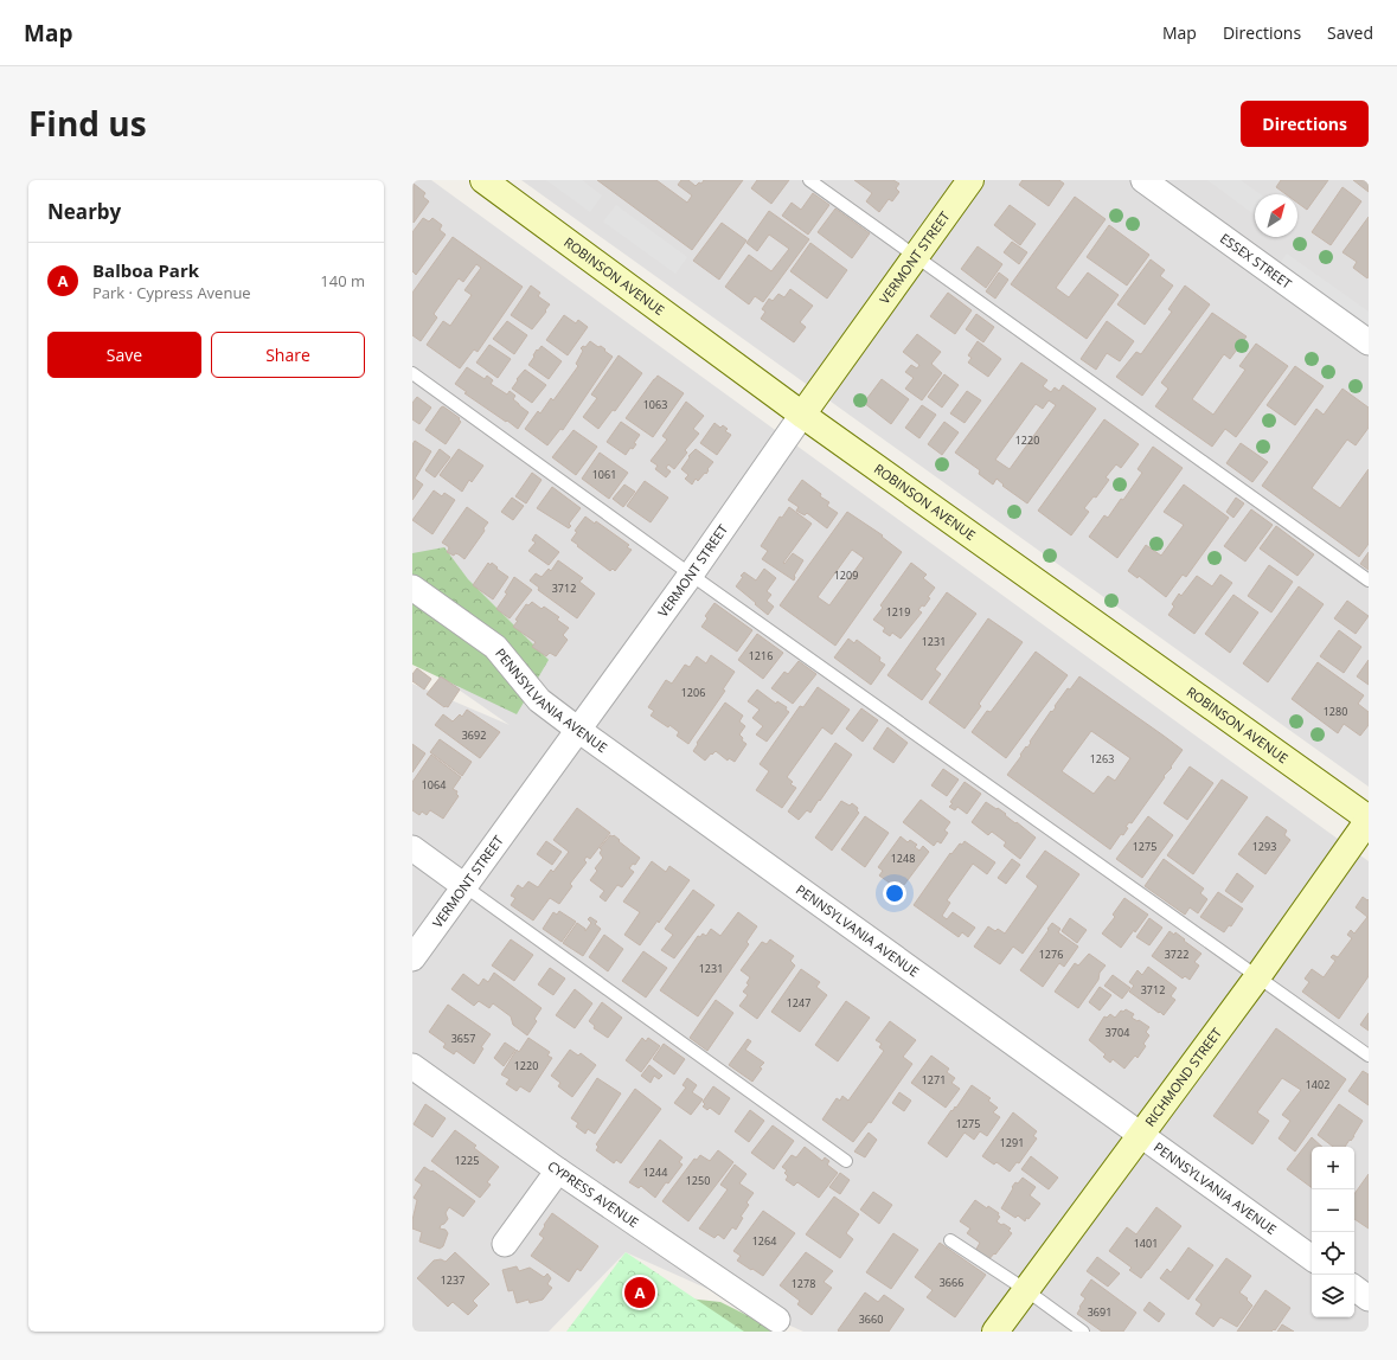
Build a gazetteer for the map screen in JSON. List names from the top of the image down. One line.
{"streets":{"main road":["VERMONT STREET","ROBINSON AVENUE","RICHMOND STREET"],"street":["ESSEX STREET","PENNSYLVANIA AVENUE","CYPRESS AVENUE"]},"crossings":[["VERMONT STREET","ROBINSON AVENUE"],["VERMONT STREET","PENNSYLVANIA AVENUE"],["ROBINSON AVENUE","RICHMOND STREET"],["PENNSYLVANIA AVENUE","RICHMOND STREET"]],"house_numbers":["1063","1220","1061","1209","3712","1219","1231","1216","1206","1280","3692","1263","1064","1275","1293","1248","1276","3722","1231","3712","1247","3704","3657","1220","1271","1402","1275","1291","1225","1244","1250","1264","1401","1237","3666","1278","3691","3660"],"north":"top right","page":{"header":"Map","nav":["Map","Directions","Saved"],"title":"Find us","buttons":["Directions",["Save","Share"]],"heading":"Nearby","list":[{"mark":"A","name":"Balboa Park","note":"Park · Cypress Avenue","value":"140 m"}],"map_buttons":["+","−"],"pins":"A"}}
